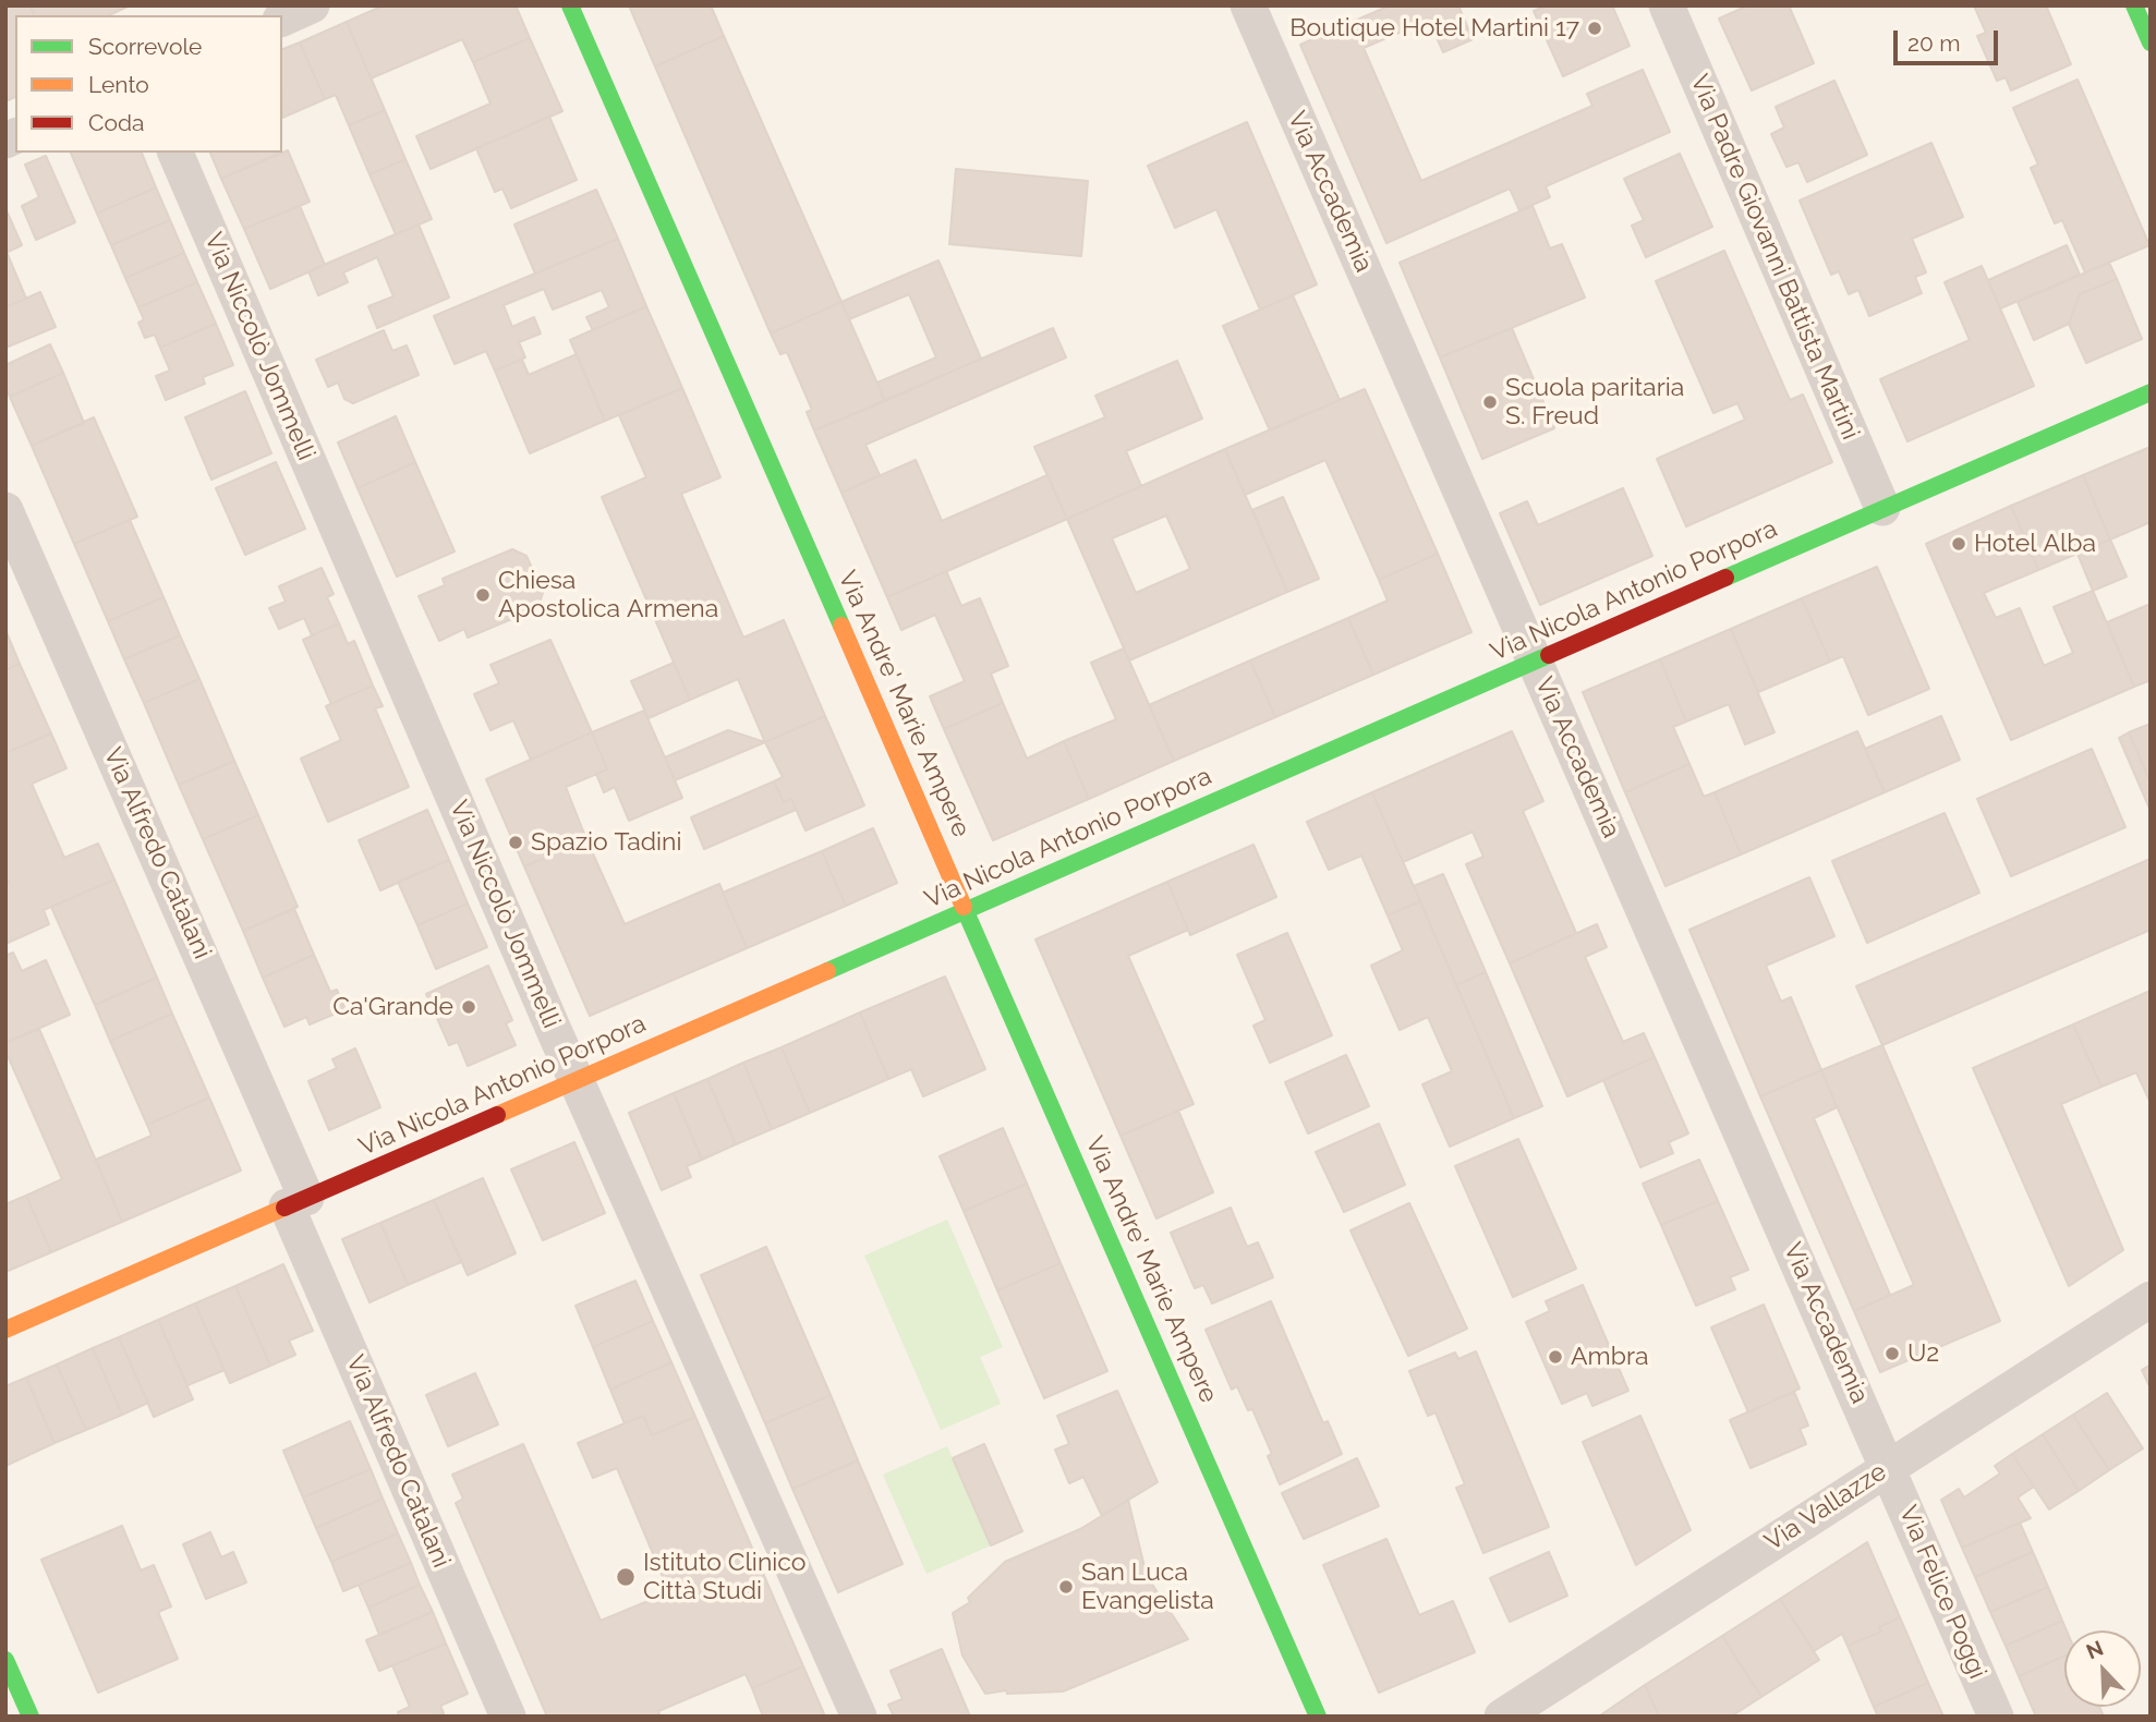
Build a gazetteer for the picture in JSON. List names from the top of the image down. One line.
{"streets":{"main road":["Via Nicola Antonio Porpora","Via Andre' Marie Ampere"],"street":["Via Accademia","Via Padre Giovanni Battista Martini","Via Niccolò Jommelli","Via Alfredo Catalani","Via Vallazze","Via Felice Poggi"]},"crossings":[["Via Accademia","Via Nicola Antonio Porpora"],["Via Accademia","Via Vallazze"],["Via Accademia","Via Felice Poggi"],["Via Padre Giovanni Battista Martini","Via Nicola Antonio Porpora"],["Via Niccolò Jommelli","Via Nicola Antonio Porpora"],["Via Nicola Antonio Porpora","Via Andre' Marie Ampere"],["Via Nicola Antonio Porpora","Via Alfredo Catalani"],["Via Vallazze","Via Felice Poggi"]],"places":["Boutique Hotel Martini 17","Scuola paritaria S. Freud","Hotel Alba","Chiesa Apostolica Armena","Spazio Tadini","Ca'Grande","U2","Ambra","Istituto Clinico Città Studi","San Luca Evangelista"],"legend":["Scorrevole","Lento","Coda"],"scale_bar":"20 m","north":"top left"}
